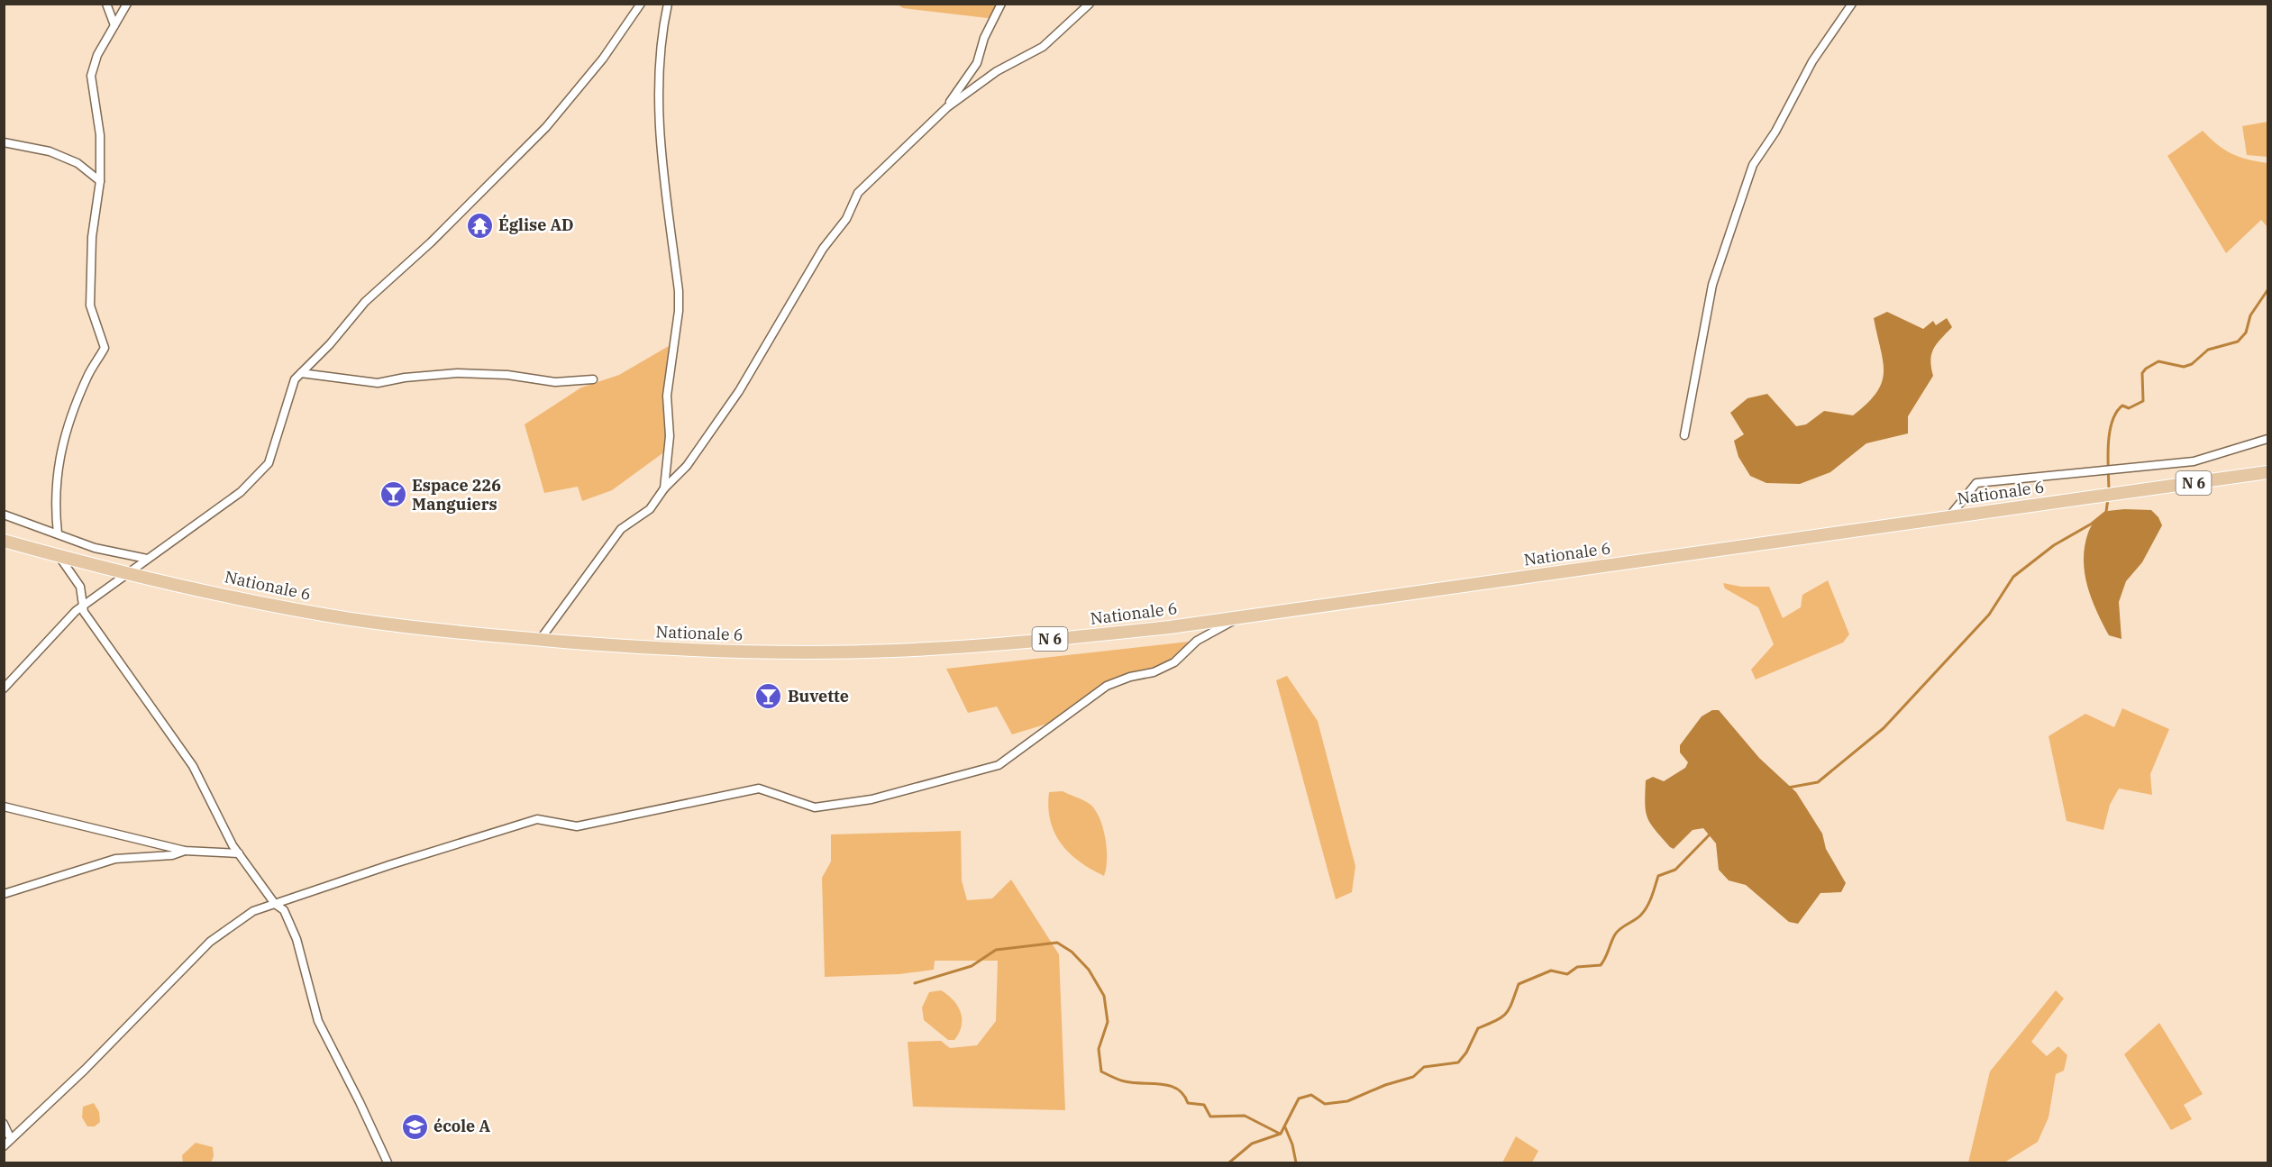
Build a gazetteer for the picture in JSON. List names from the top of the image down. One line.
{"streets":{"main road":["N 6","Nationale 6"]},"places":{"temple":["Église AD"],"bar":["Espace 226 Manguiers","Buvette"],"school or university":["école A"]}}
